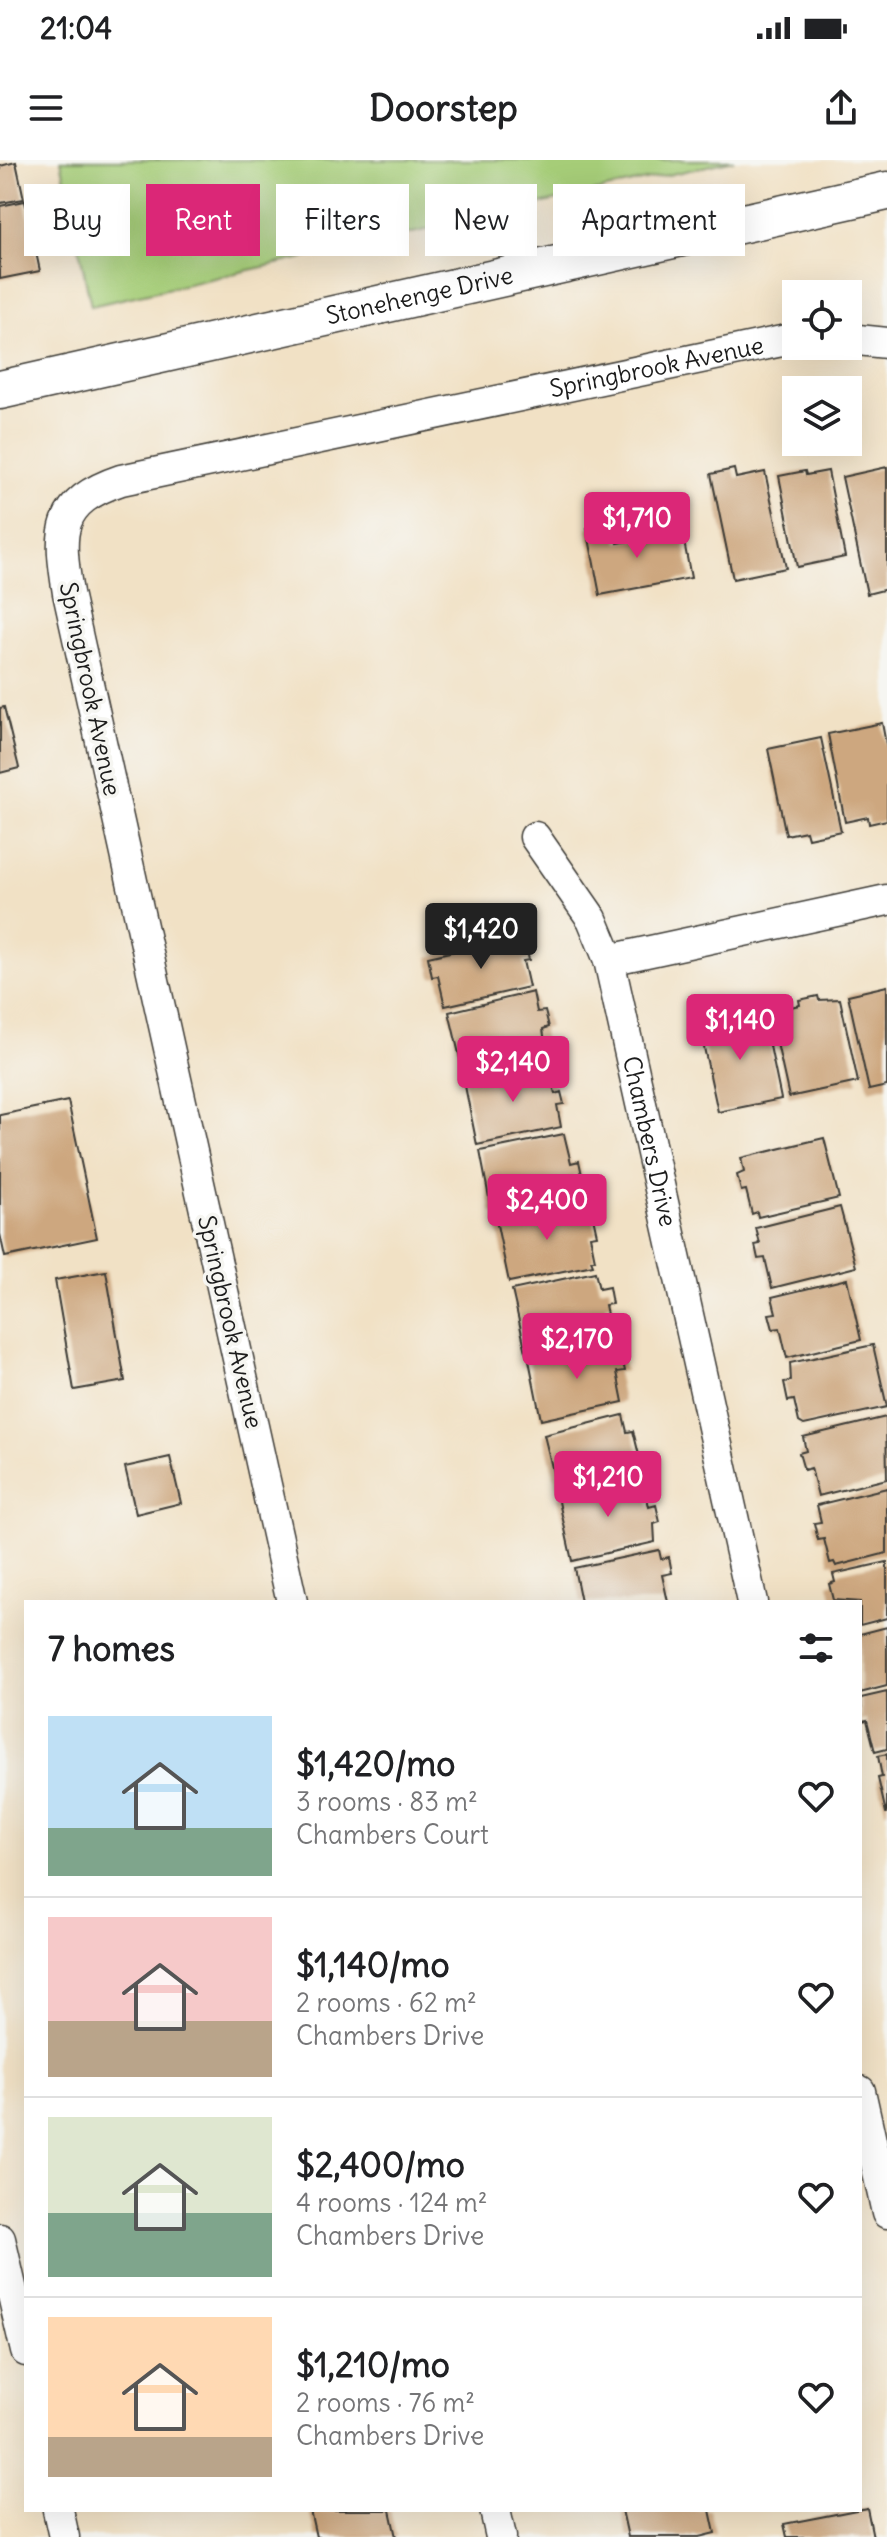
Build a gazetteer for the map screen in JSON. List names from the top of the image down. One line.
{"streets":{"street":["Stonehenge Drive","Springbrook Avenue","Chambers Drive"]},"page":{"status":"21:04","header":"Doorstep","chip":["Buy","Rent","Filters","New","Apartment"],"price":["$1,710","$1,420","$1,140","$2,140","$2,400","$2,170","$1,210"],"heading":"7 homes","list":[{"name":"$1,420/mo","note":"3 rooms · 83 m² · Chambers Court"},{"name":"$1,140/mo","note":"2 rooms · 62 m² · Chambers Drive"},{"name":"$2,400/mo","note":"4 rooms · 124 m² · Chambers Drive"},{"name":"$1,210/mo","note":"2 rooms · 76 m² · Chambers Drive"}]}}
